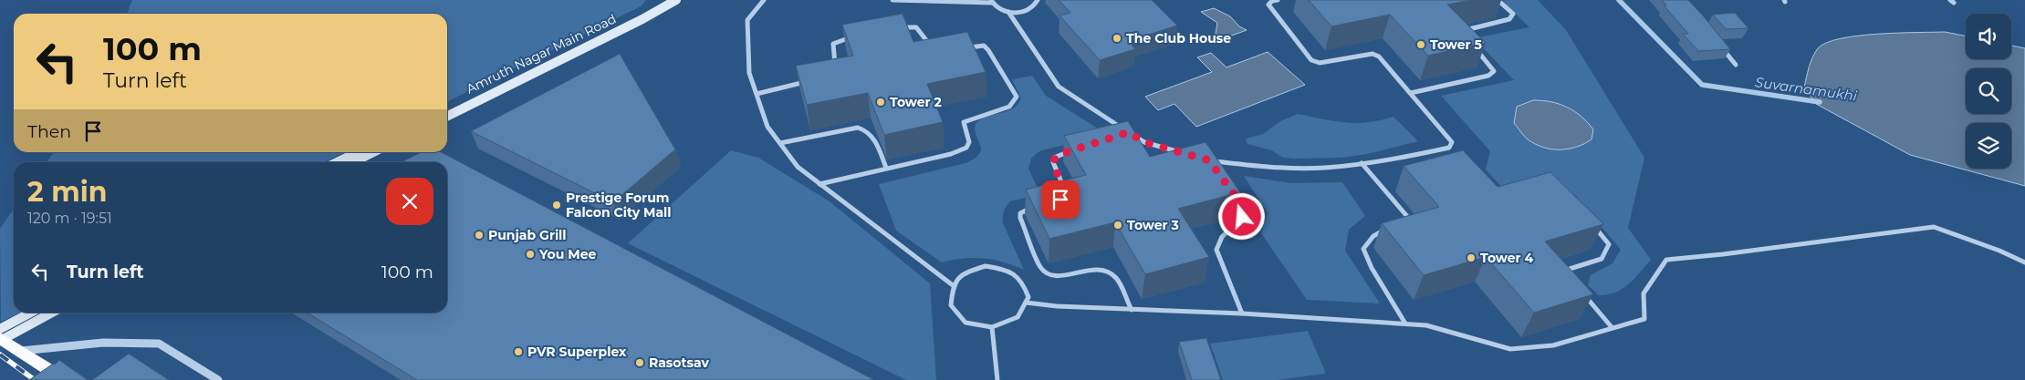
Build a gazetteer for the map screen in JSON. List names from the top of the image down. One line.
{"streets":{"main road":["Amruth Nagar Main Road"]},"water":["Suvarnamukhi"],"places":["The Club House","Tower 5","Tower 2","Prestige Forum Falcon City Mall","Tower 3","Punjab Grill","You Mee","Tower 4","PVR Superplex","Rasotsav"],"page":{"turn":["100 m","Turn left"],"then":"Then","heading":["2 min","120 m · 19:51"],"list":[{"name":"Turn left","value":"100 m"}]}}
